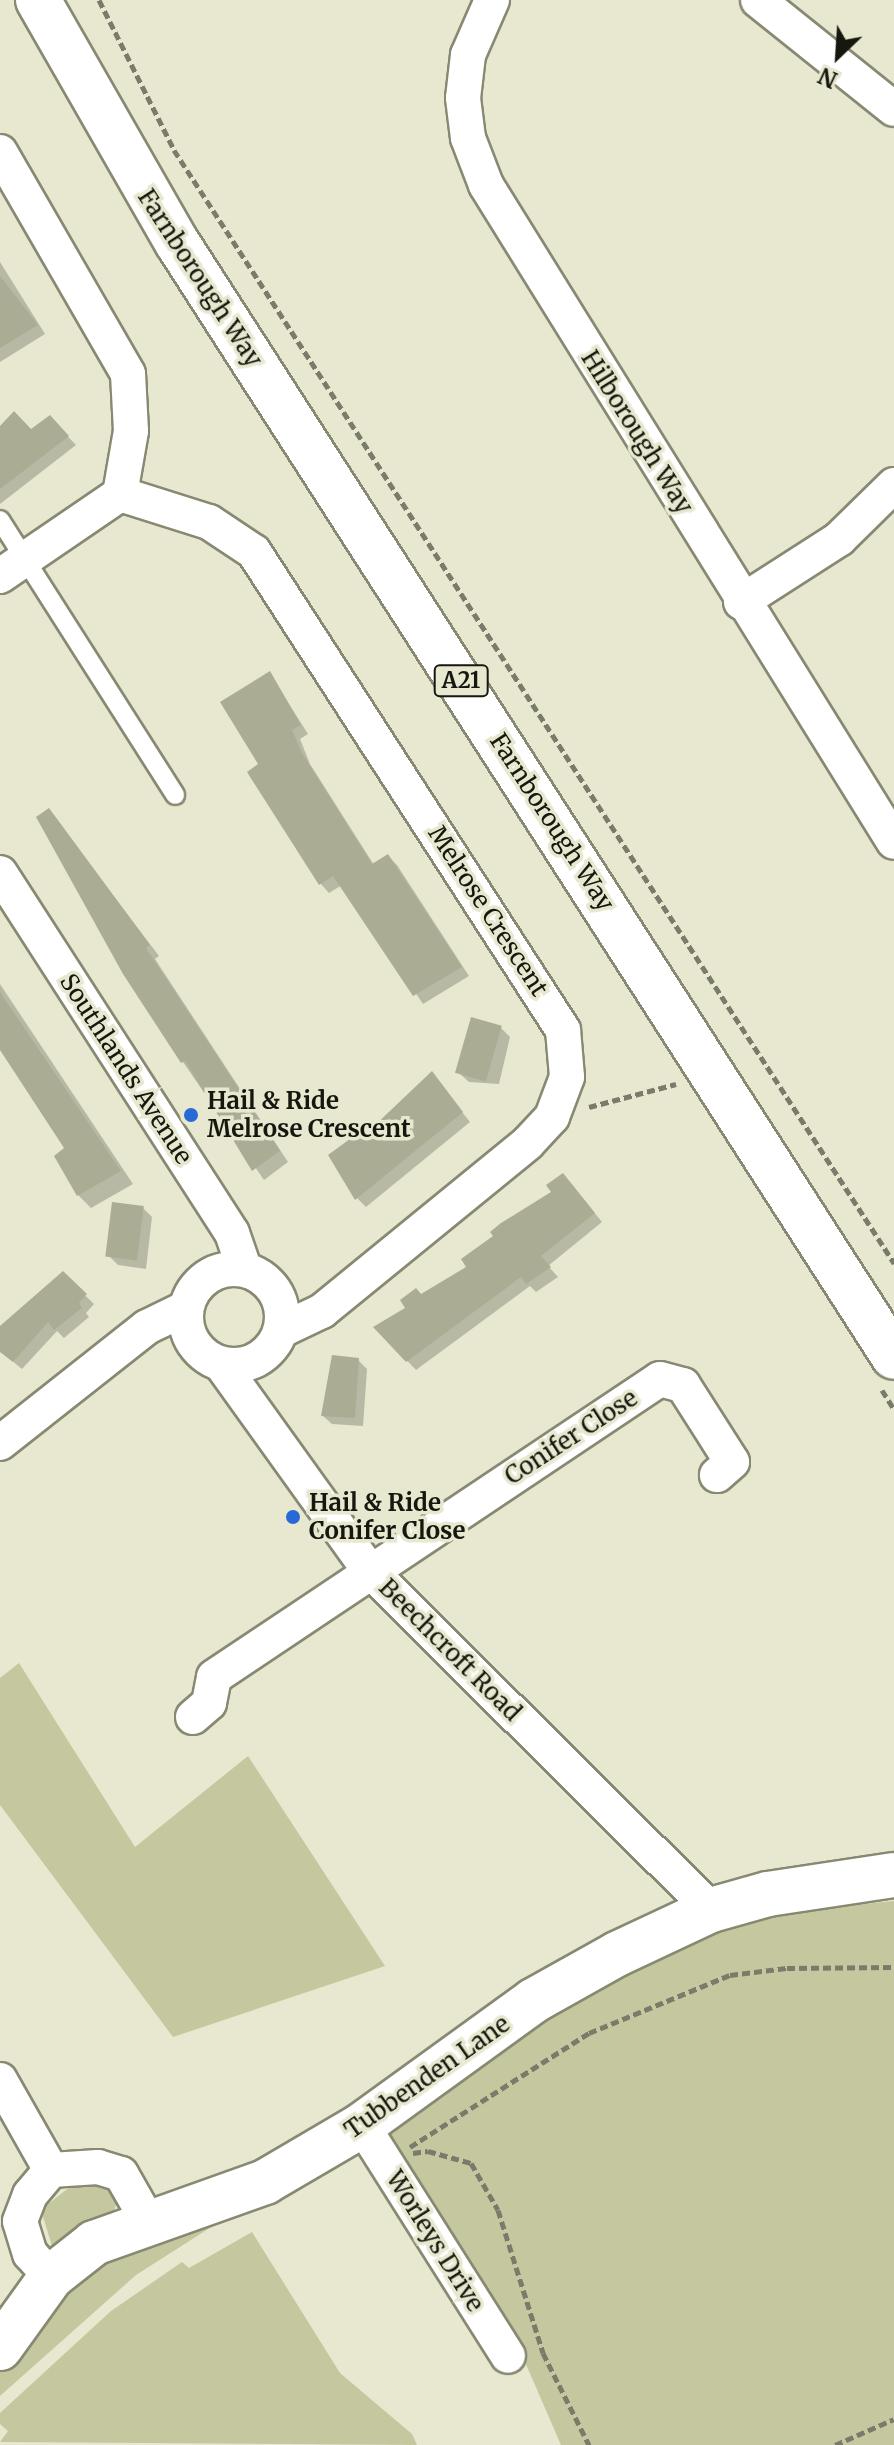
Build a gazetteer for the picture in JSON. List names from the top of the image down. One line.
{"streets":{"main road":["Farnborough Way","A21","Tubbenden Lane"],"street":["Hilborough Way","Melrose Crescent","Southlands Avenue","Conifer Close","Beechcroft Road","Worleys Drive"]},"crossings":[["Melrose Crescent","Southlands Avenue"],["Melrose Crescent","Beechcroft Road"],["Southlands Avenue","Beechcroft Road"],["Conifer Close","Beechcroft Road"],["Beechcroft Road","Tubbenden Lane"],["Tubbenden Lane","Worleys Drive"]],"places":["Hail & Ride Melrose Crescent","Hail & Ride Conifer Close"],"north":"bottom left"}
